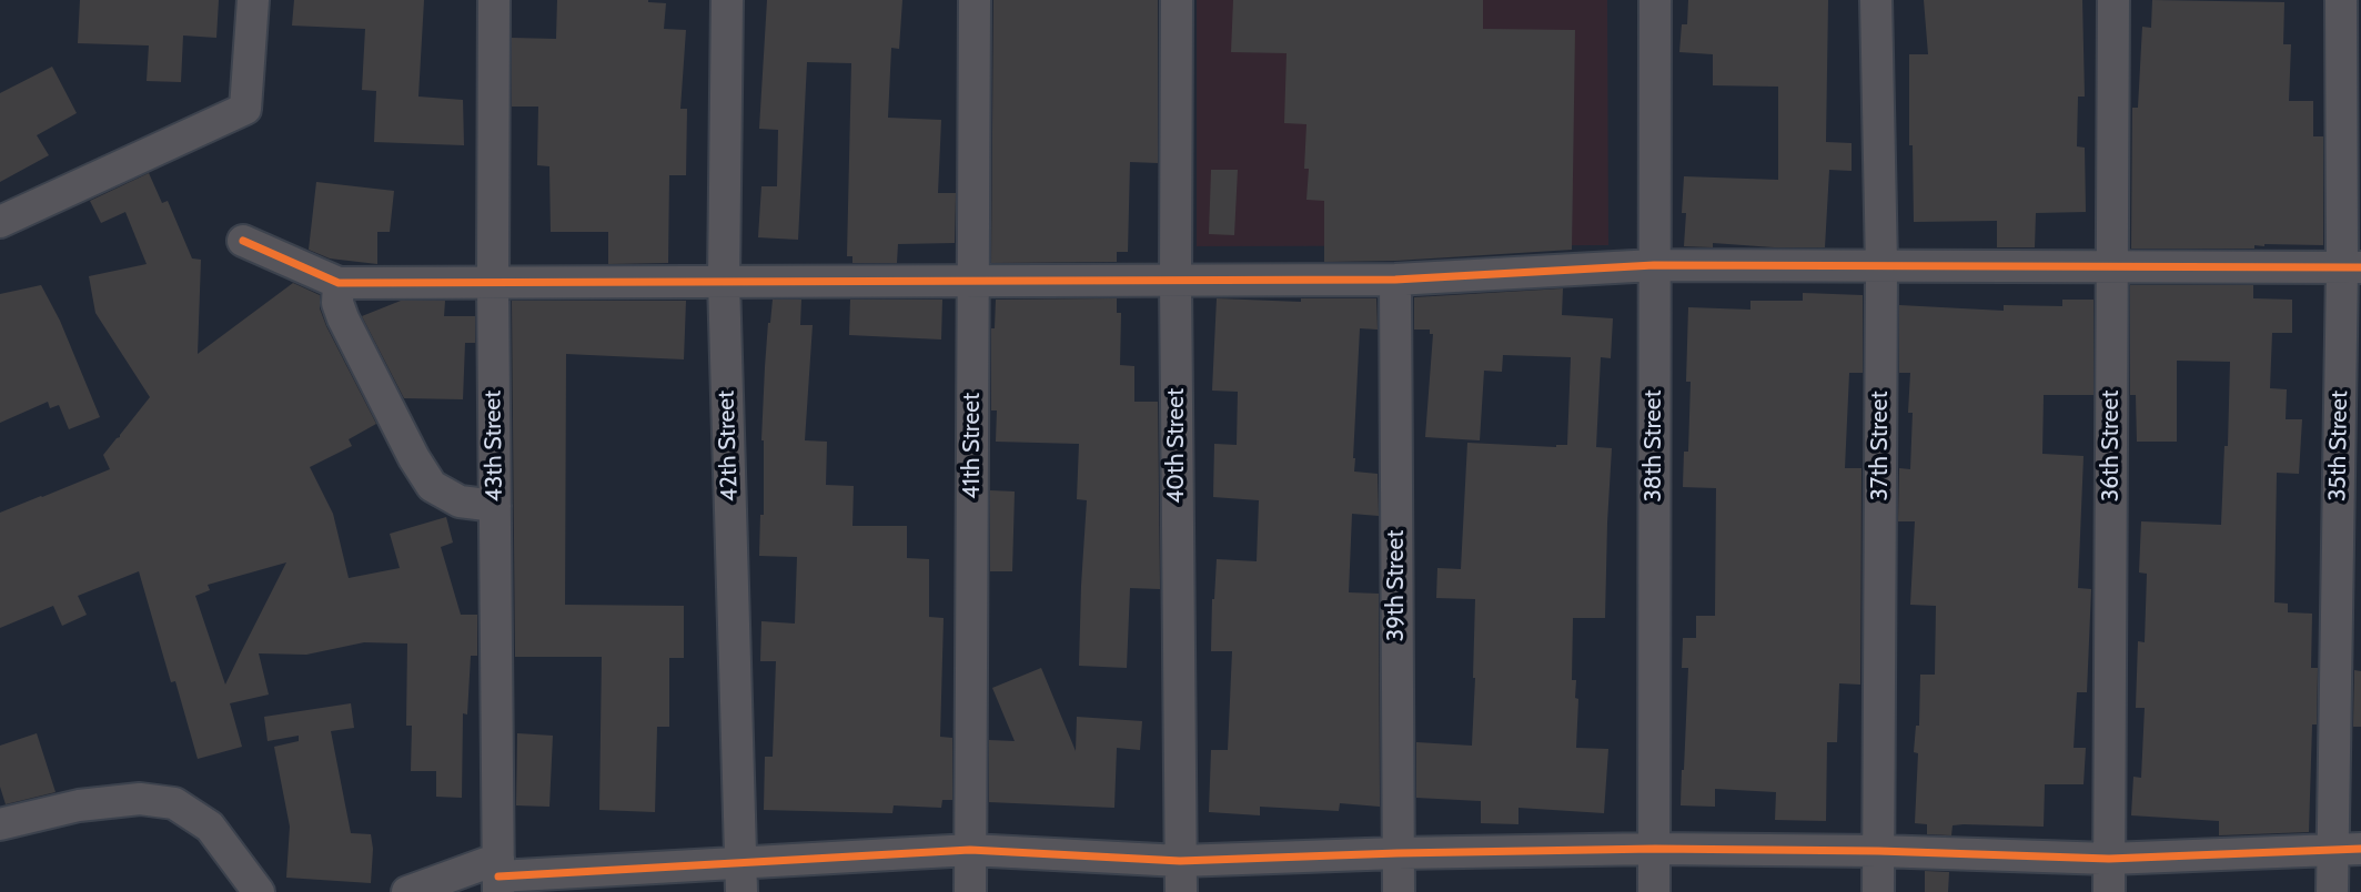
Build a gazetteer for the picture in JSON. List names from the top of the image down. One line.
{"streets":{"street":["43th Street","42th Street","41th Street","40th Street","38th Street","37th Street","36th Street","35th Street","39th Street"]}}
